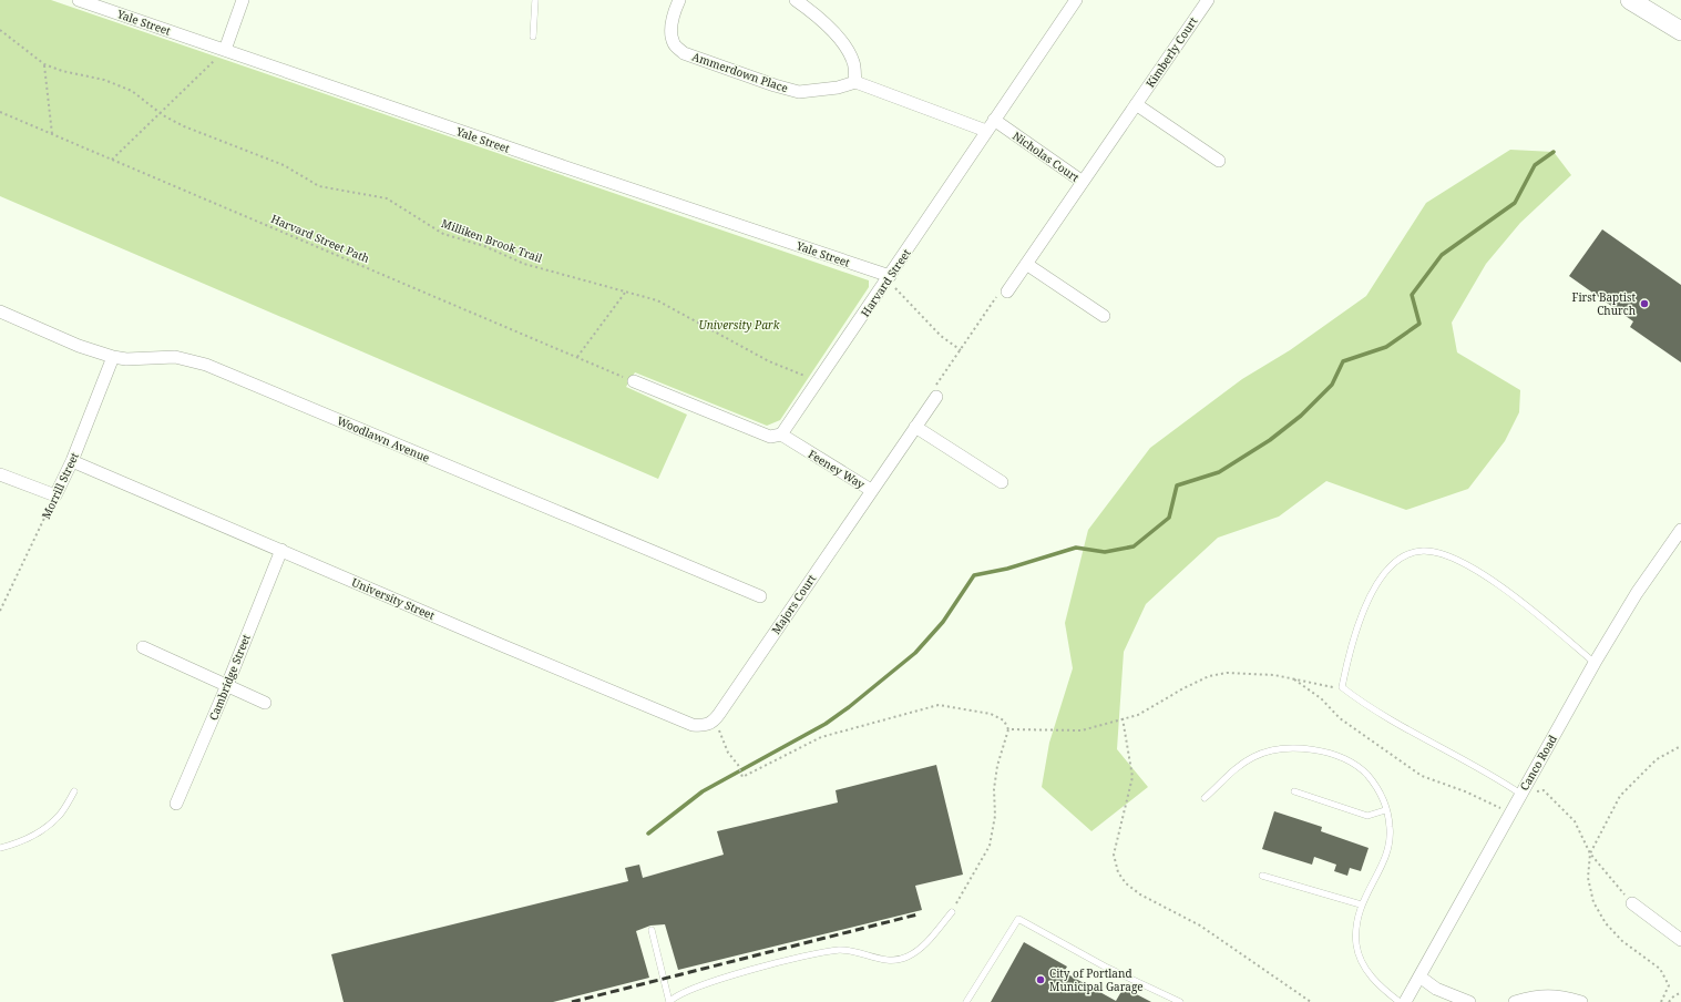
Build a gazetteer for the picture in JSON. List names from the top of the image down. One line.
{"streets":{"street":["Yale Street","Kimberly Court","Ammerdown Place","Nicholas Court","Harvard Street","Woodlawn Avenue","Feeney Way","Morrill Street","University Street","Majors Court","Cambridge Street","Canco Road"],"path":["Harvard Street Path","Milliken Brook Trail"]},"crossings":[["Yale Street","Harvard Street"],["Kimberly Court","Nicholas Court"],["Nicholas Court","Harvard Street"],["Milliken Brook Trail","Harvard Street"],["Harvard Street","Feeney Way"],["Woodlawn Avenue","Morrill Street"],["Feeney Way","Majors Court"],["Morrill Street","University Street"],["University Street","Majors Court"],["University Street","Cambridge Street"]],"parks":["University Park"],"places":["First Baptist Church","City of Portland Municipal Garage"]}
